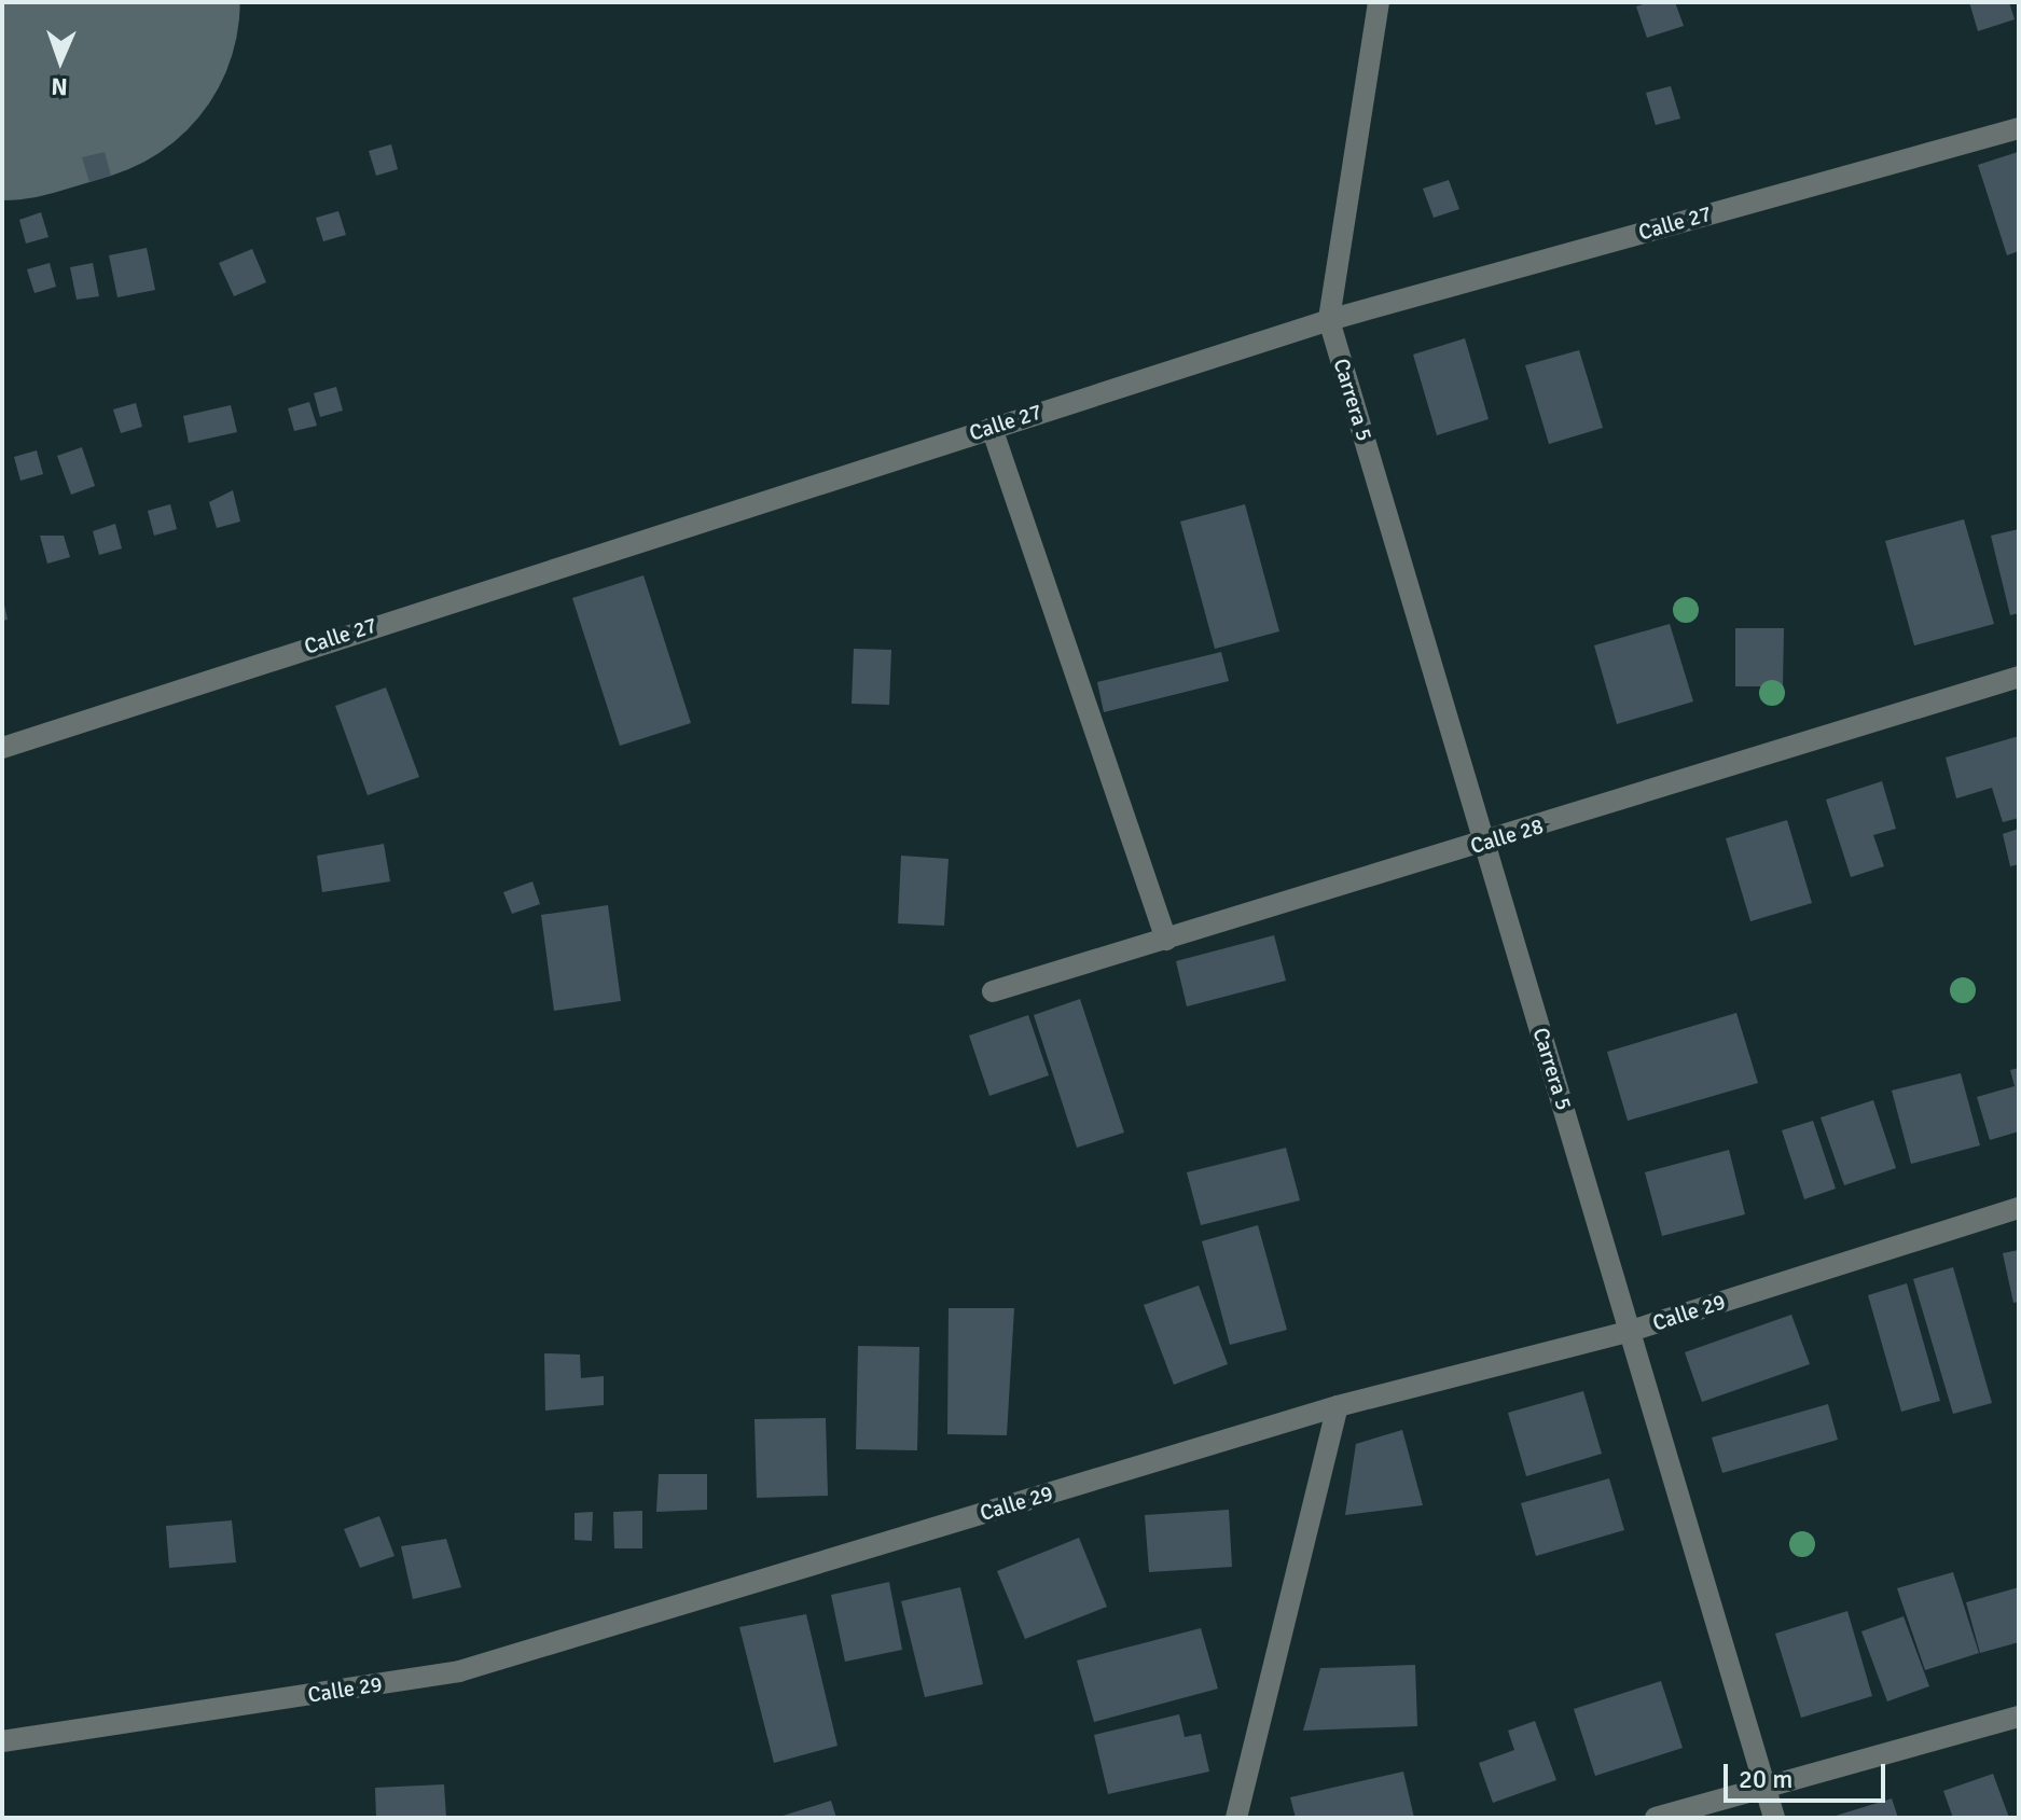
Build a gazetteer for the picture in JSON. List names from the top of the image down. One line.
{"streets":{"street":["Calle 27","Carrera 5","Calle 28","Calle 29"]},"crossings":[["Calle 27","Carrera 5"],["Carrera 5","Calle 28"],["Carrera 5","Calle 29"]],"scale_bar":"20 m","north":"bottom"}
